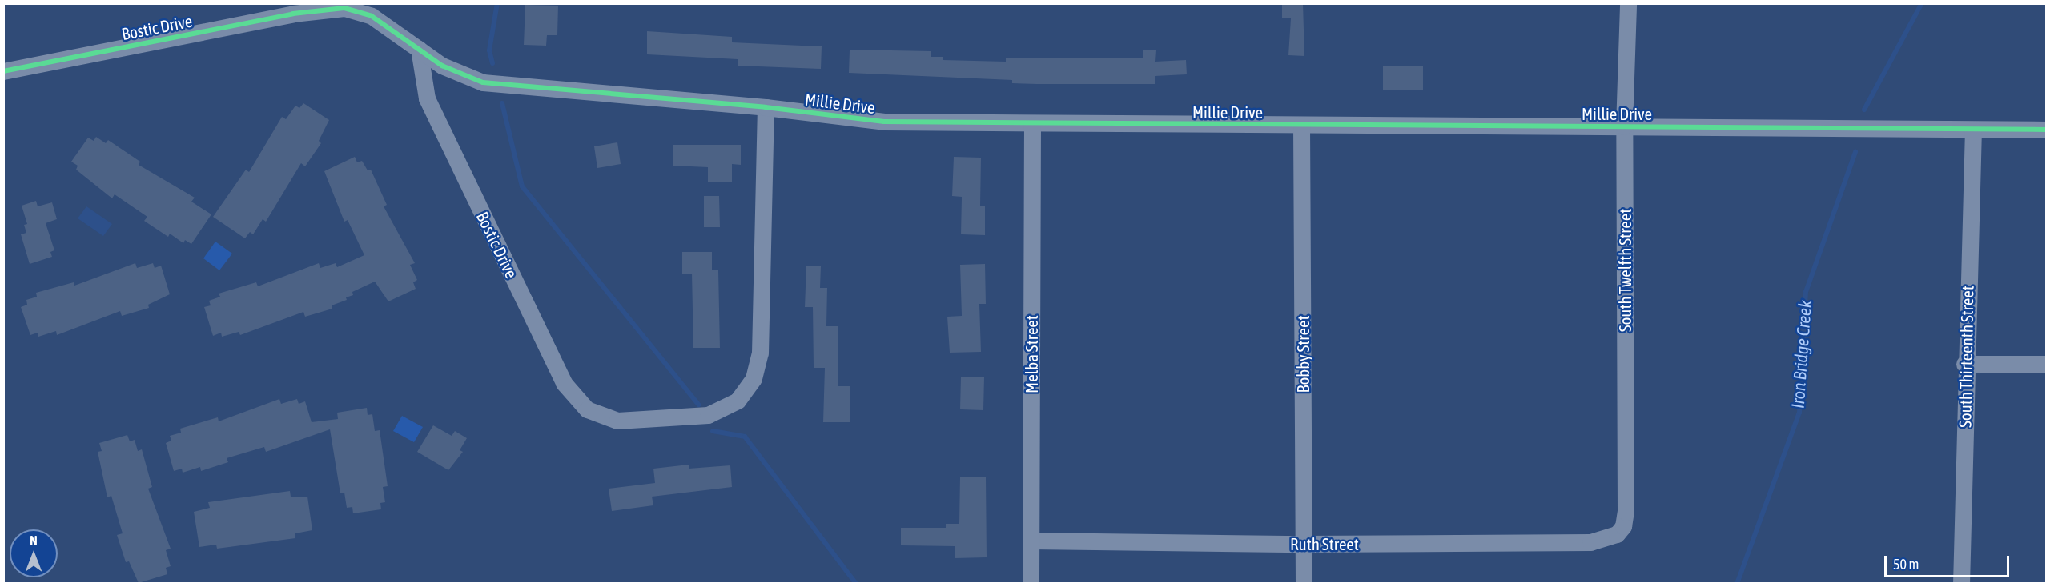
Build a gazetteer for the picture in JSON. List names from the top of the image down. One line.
{"streets":{"street":["Bostic Drive","Millie Drive","South Twelfth Street","Melba Street","Bobby Street","South Thirteenth Street","Ruth Street"]},"crossings":[["Bostic Drive","Millie Drive"],["Millie Drive","South Twelfth Street"],["Millie Drive","Melba Street"],["Millie Drive","Bobby Street"],["Millie Drive","South Thirteenth Street"],["South Twelfth Street","Ruth Street"],["Melba Street","Ruth Street"],["Bobby Street","Ruth Street"]],"water":["Iron Bridge Creek"],"scale_bar":"50 m","north":"top"}
